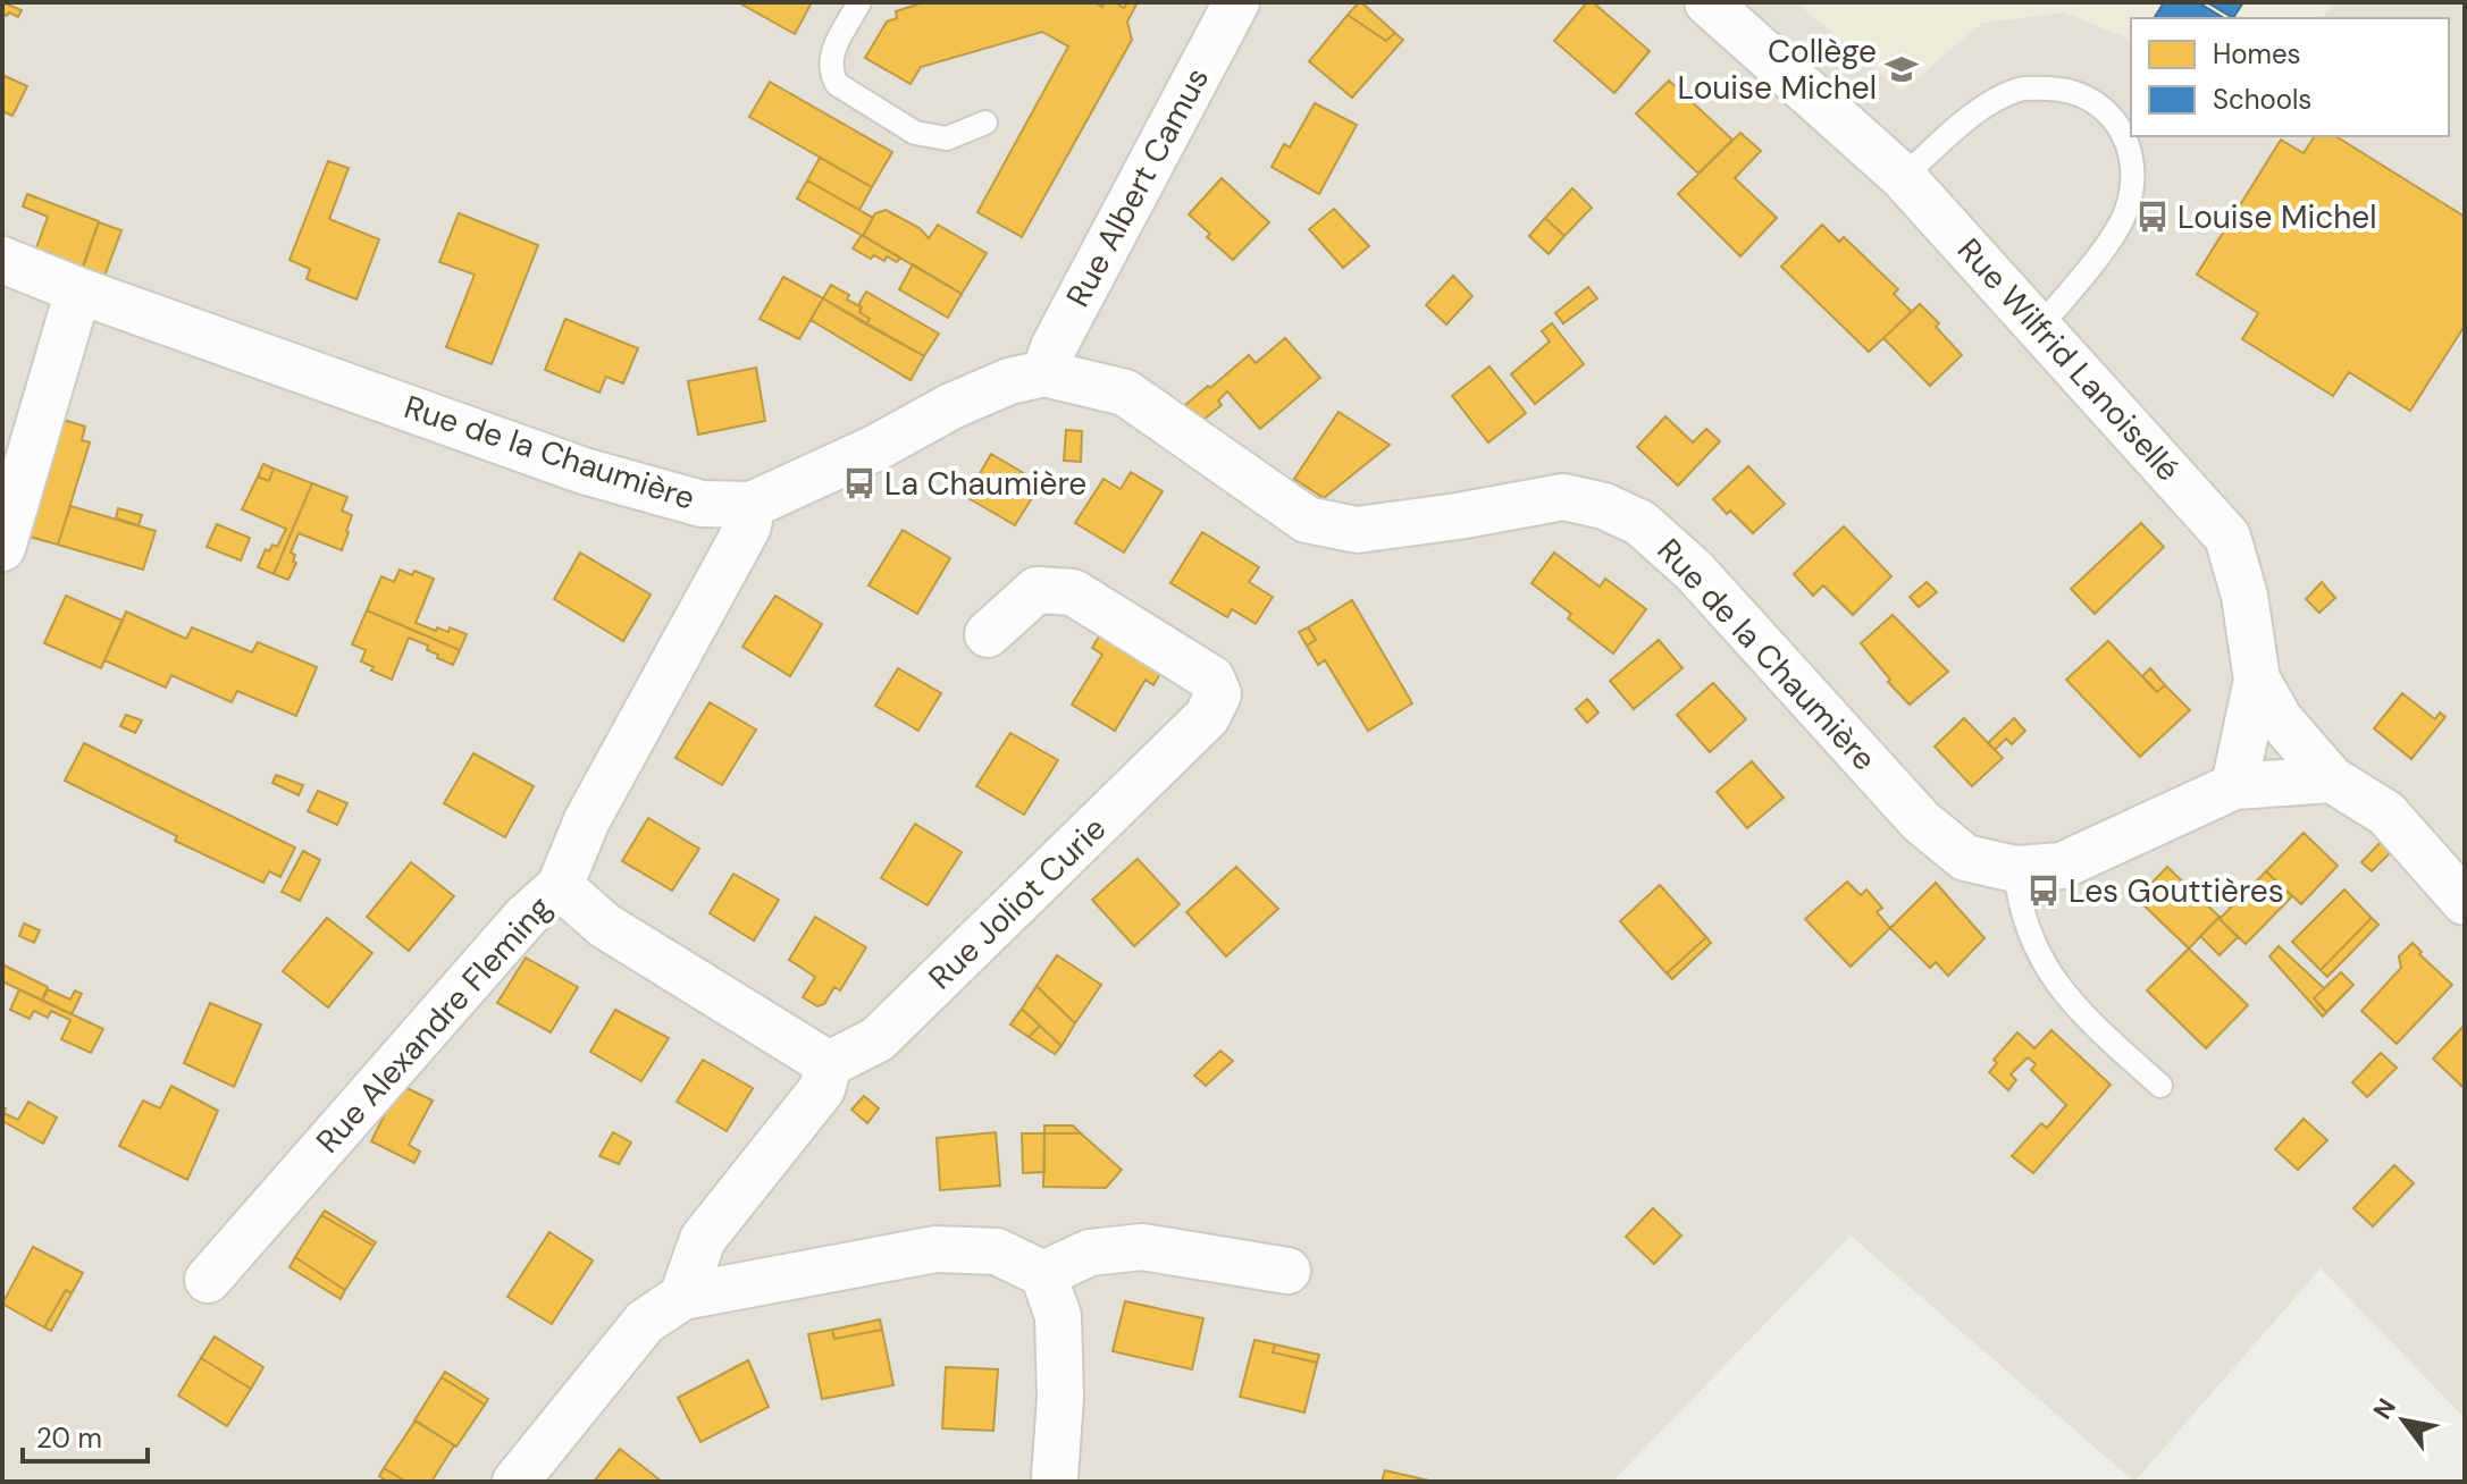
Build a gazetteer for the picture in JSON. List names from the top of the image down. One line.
{"streets":{"street":["Rue Albert Camus","Rue Wilfrid Lanoisellé","Rue de la Chaumière","Rue Joliot Curie","Rue Alexandre Fleming"]},"crossings":[["Rue Albert Camus","Rue de la Chaumière"],["Rue Wilfrid Lanoisellé","Rue de la Chaumière"],["Rue de la Chaumière","Rue Alexandre Fleming"]],"places":{"school or university":["Collège Louise Michel"],"bus stop":["Louise Michel","La Chaumière","Les Gouttières"]},"legend":["Homes","Schools"],"scale_bar":"20 m","north":"top left"}
